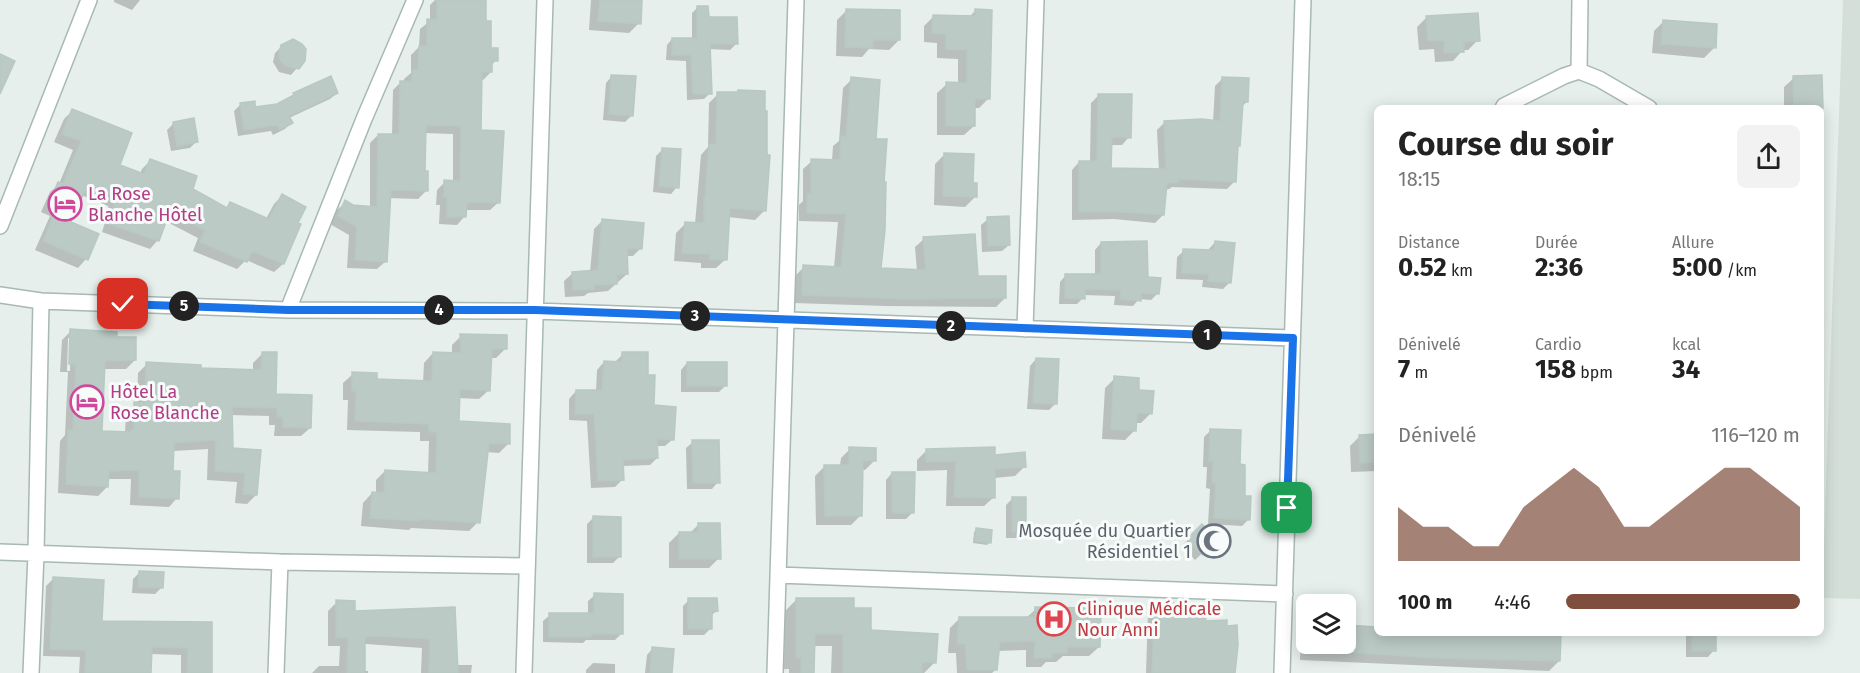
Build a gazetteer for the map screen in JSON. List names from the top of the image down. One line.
{"places":{"hotel":["La Rose Blanche Hôtel","Hôtel La Rose Blanche"],"mosque":["Mosquée du Quartier Résidentiel 1"],"hospital":["Clinique Médicale Nour Anni"]},"page":{"heading":["Course du soir","18:15"],"stats":[["Distance","0.52 km"],["Durée","2:36"],["Allure","5:00 /km"],["Dénivelé","7 m"],["Cardio","158 bpm"],["kcal","34"]],"pins":["5","4","3","2","1"],"chart":["Dénivelé","116–120 m"],"list":[{"name":"100 m","note":"4:46"}]}}
